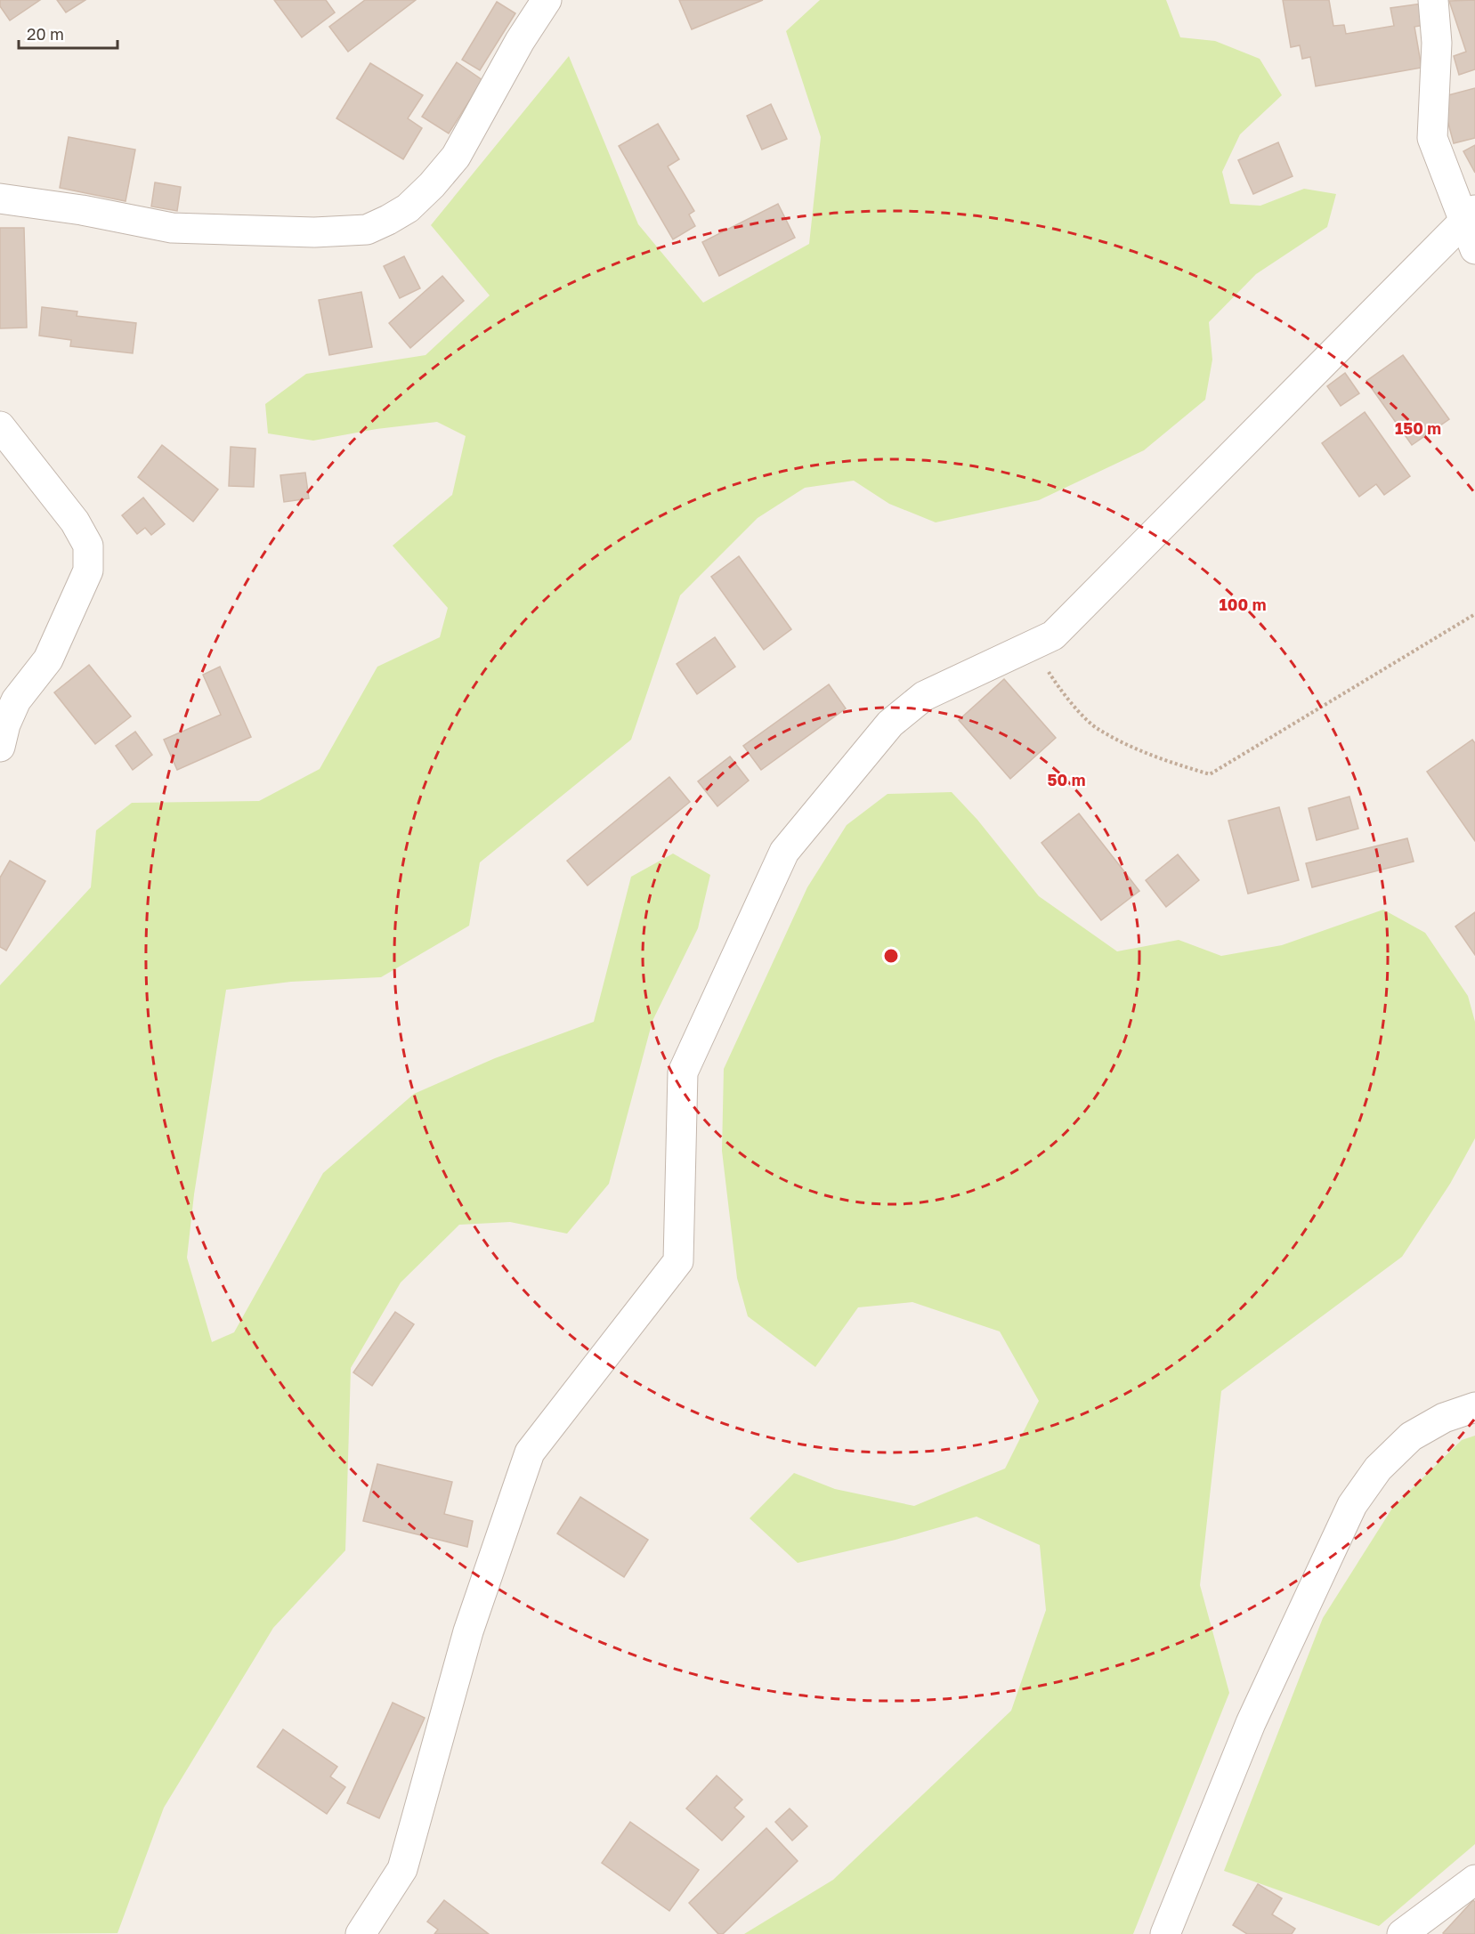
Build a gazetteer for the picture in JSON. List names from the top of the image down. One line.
{"scale_bar":"20 m","rings":["150 m","100 m","50 m"]}
